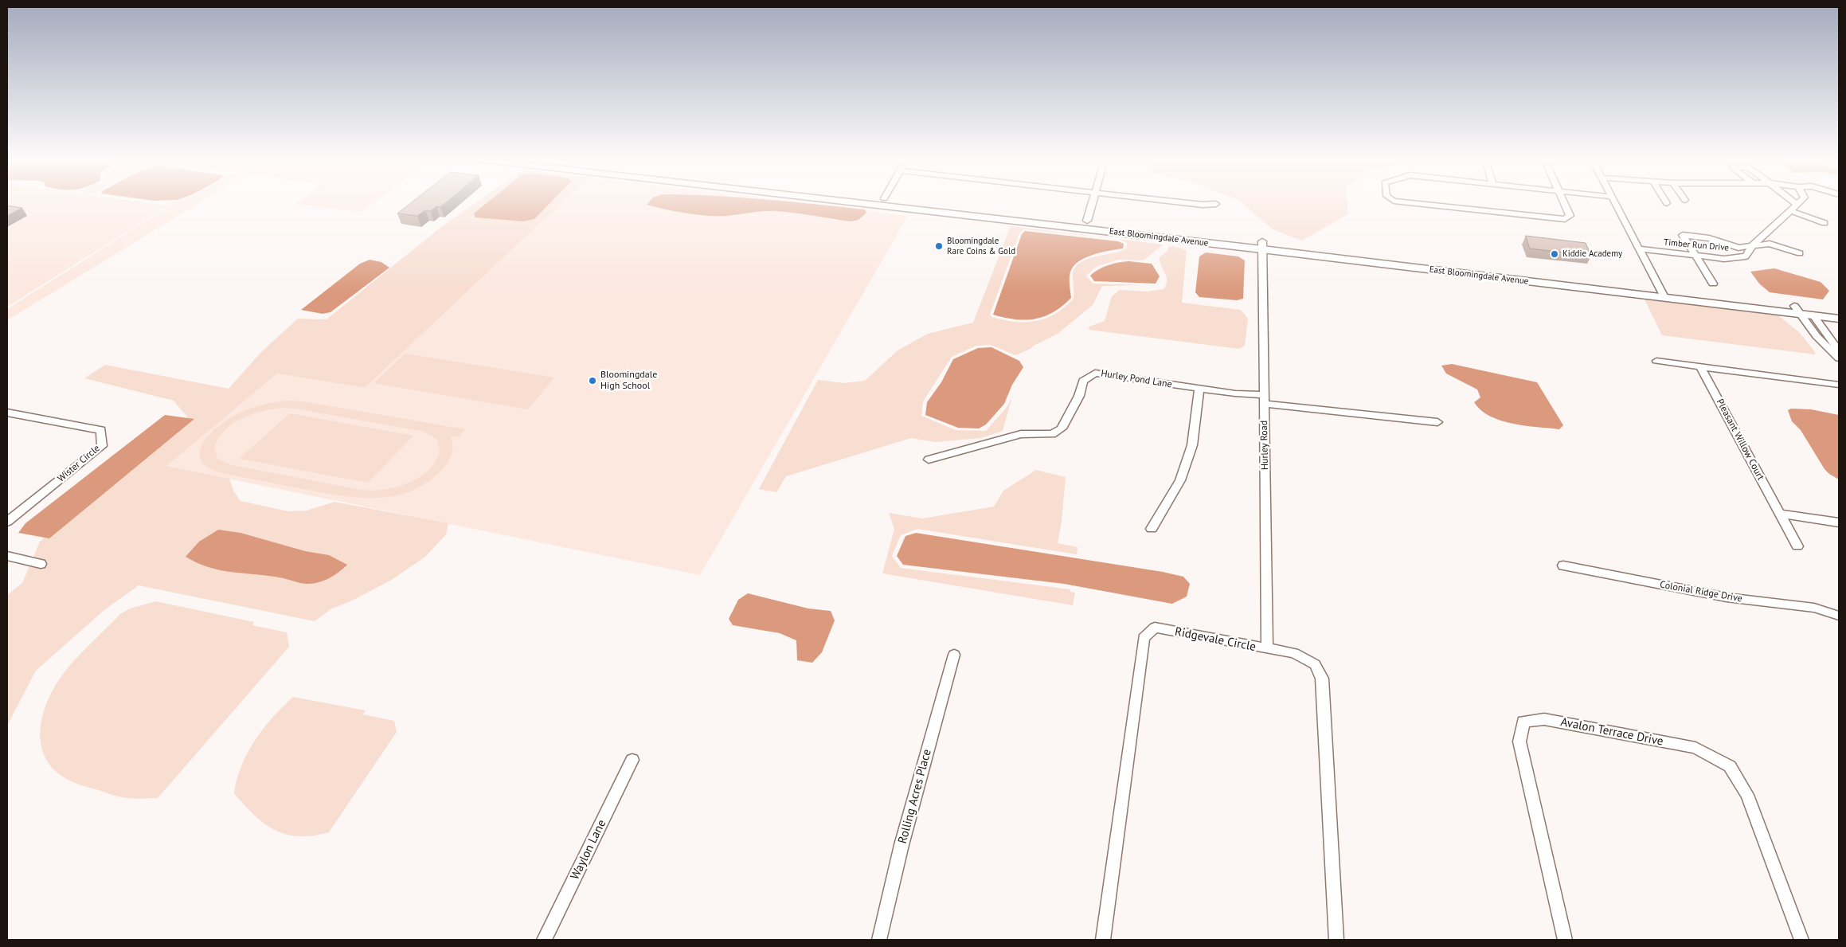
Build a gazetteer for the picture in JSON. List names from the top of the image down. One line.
{"streets":{"main road":["East Bloomingdale Avenue"],"street":["Timber Run Drive","Hurley Pond Lane","Pleasant Willow Court","Hurley Road","Wister Circle","Colonial Ridge Drive","Ridgevale Circle","Avalon Terrace Drive","Rolling Acres Place","Waylon Lane"]},"crossings":[["East Bloomingdale Avenue","Hurley Road"],["Hurley Pond Lane","Hurley Road"],["Hurley Road","Ridgevale Circle"]],"places":["Bloomingdale Rare Coins & Gold","Kiddie Academy","Bloomingdale High School"]}
